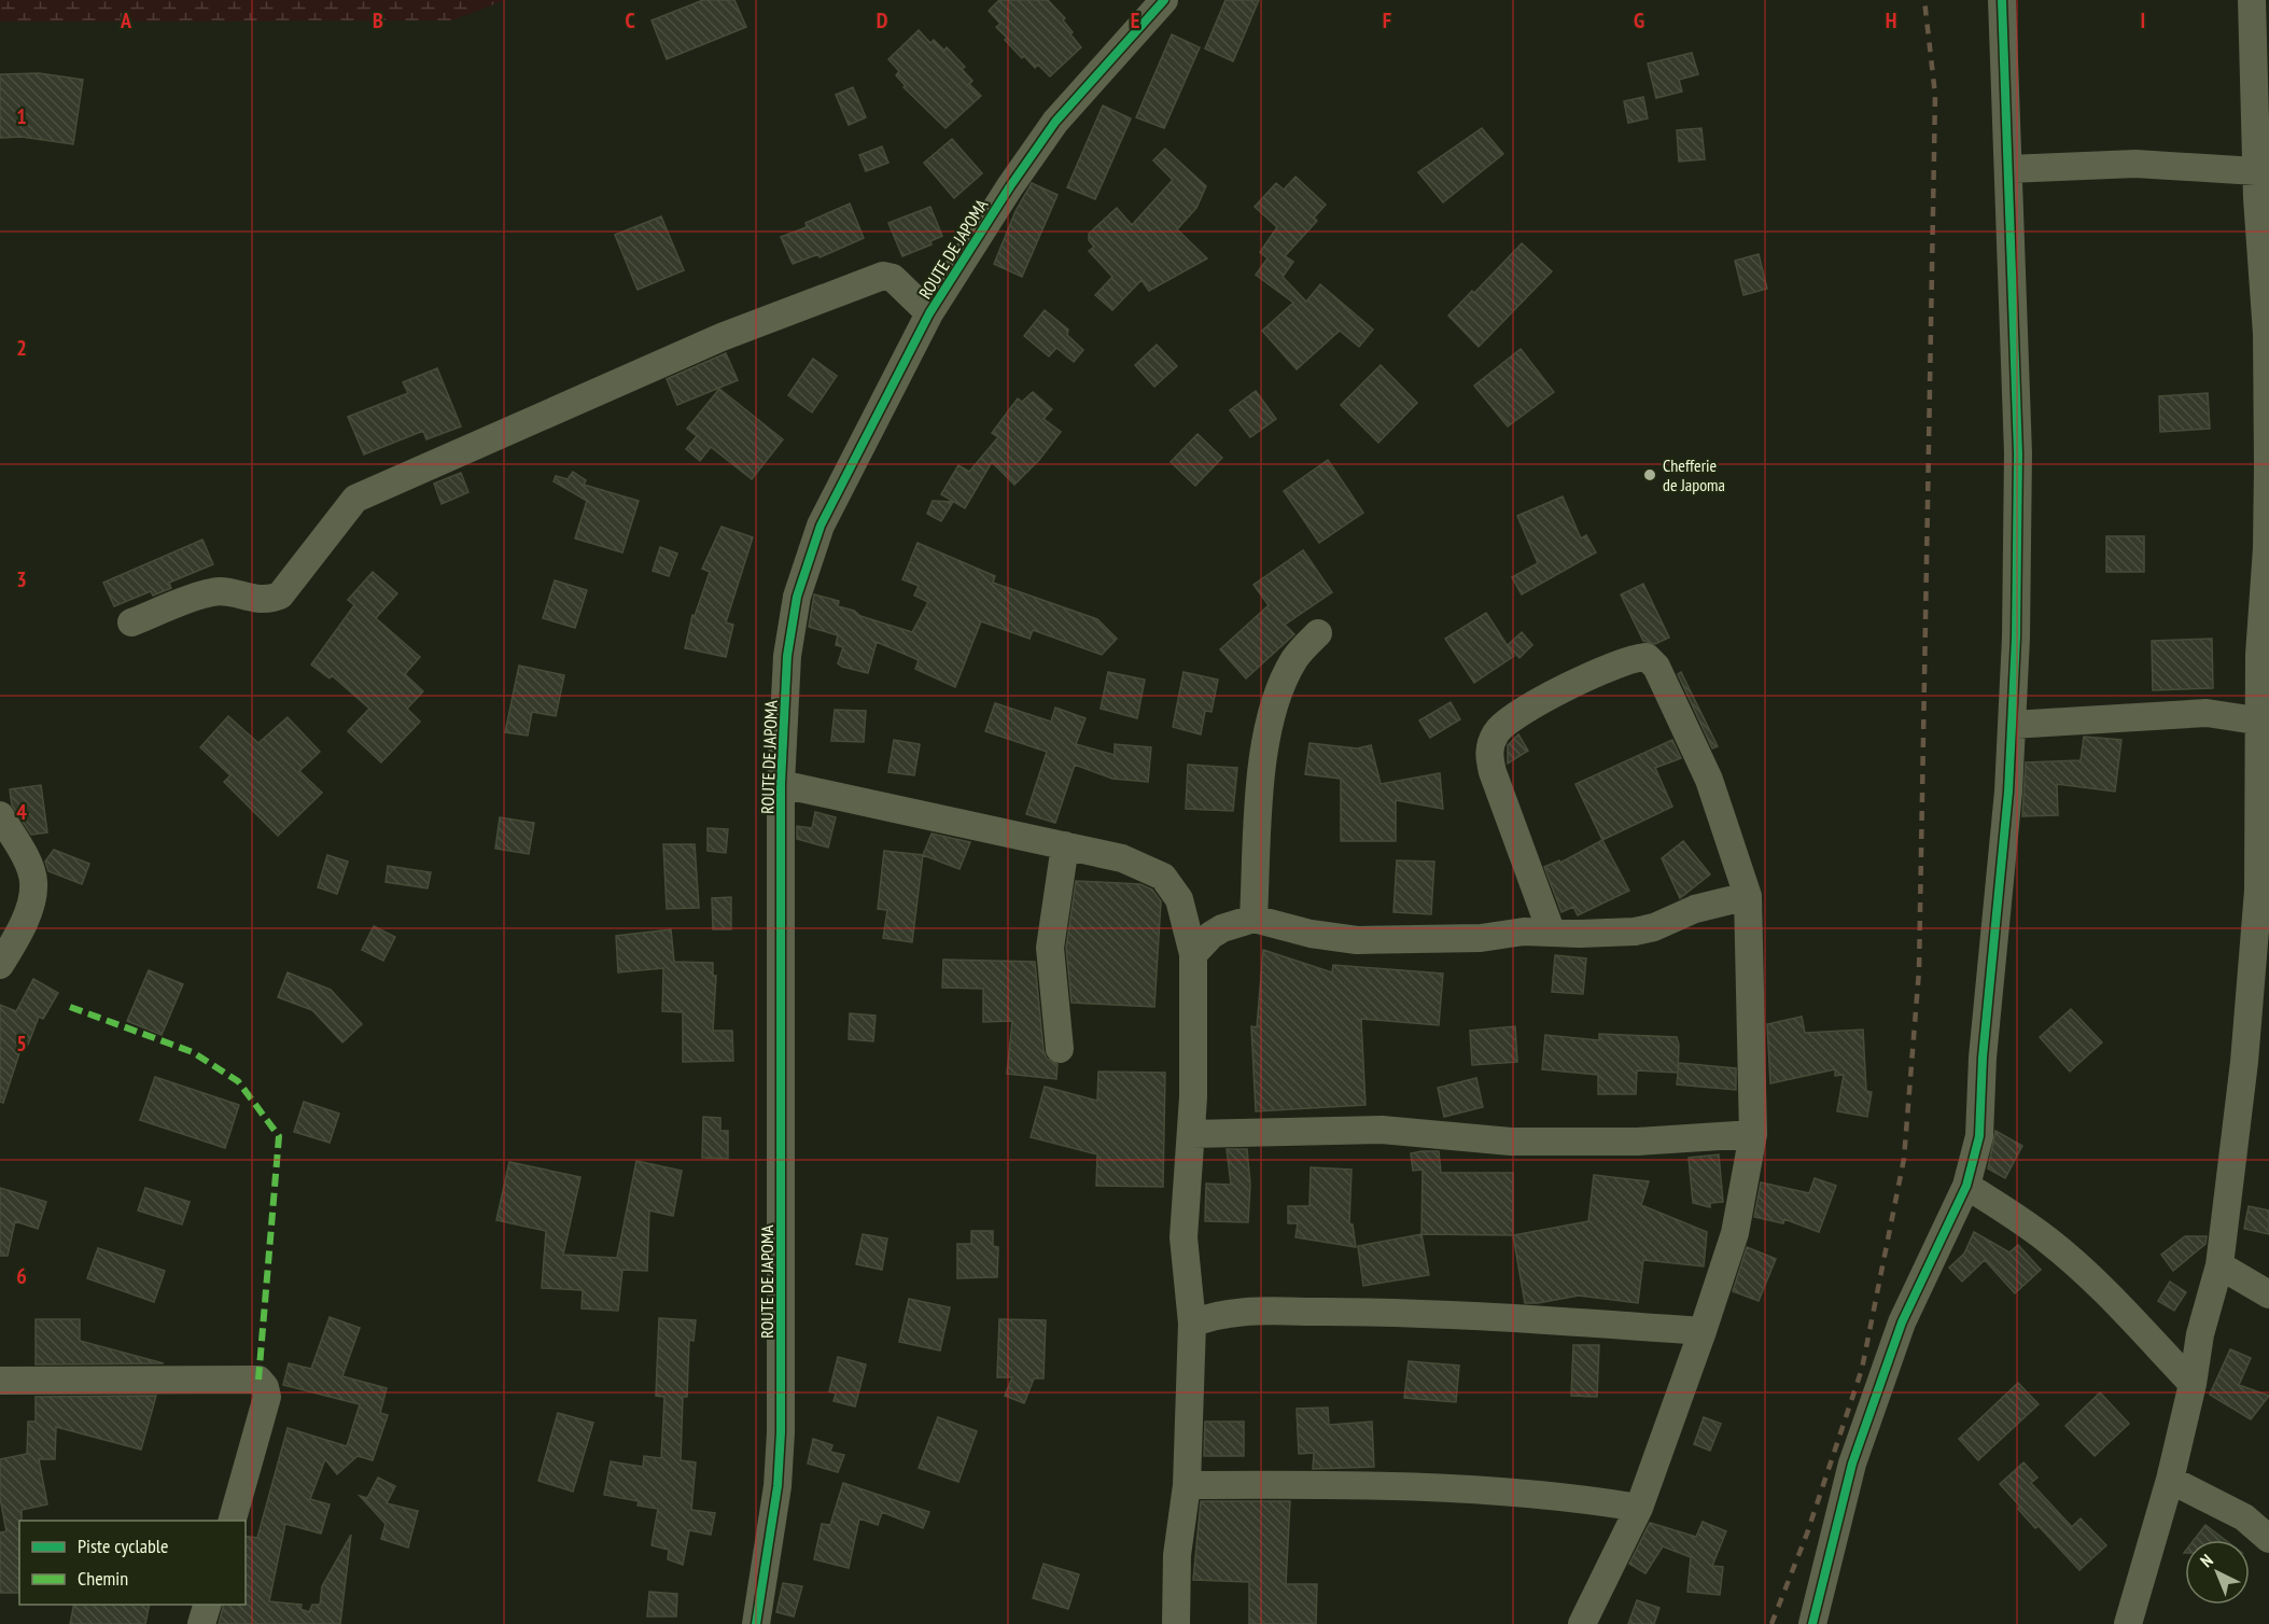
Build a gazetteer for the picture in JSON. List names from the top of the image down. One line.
{"streets":{"street":["ROUTE DE JAPOMA"]},"places":["Chefferie de Japoma"],"legend":["Piste cyclable","Chemin"],"north":"top left","grid":{"columns":["A","B","C","D","E","F","G","H","I"],"rows":["1","2","3","4","5","6"]}}
